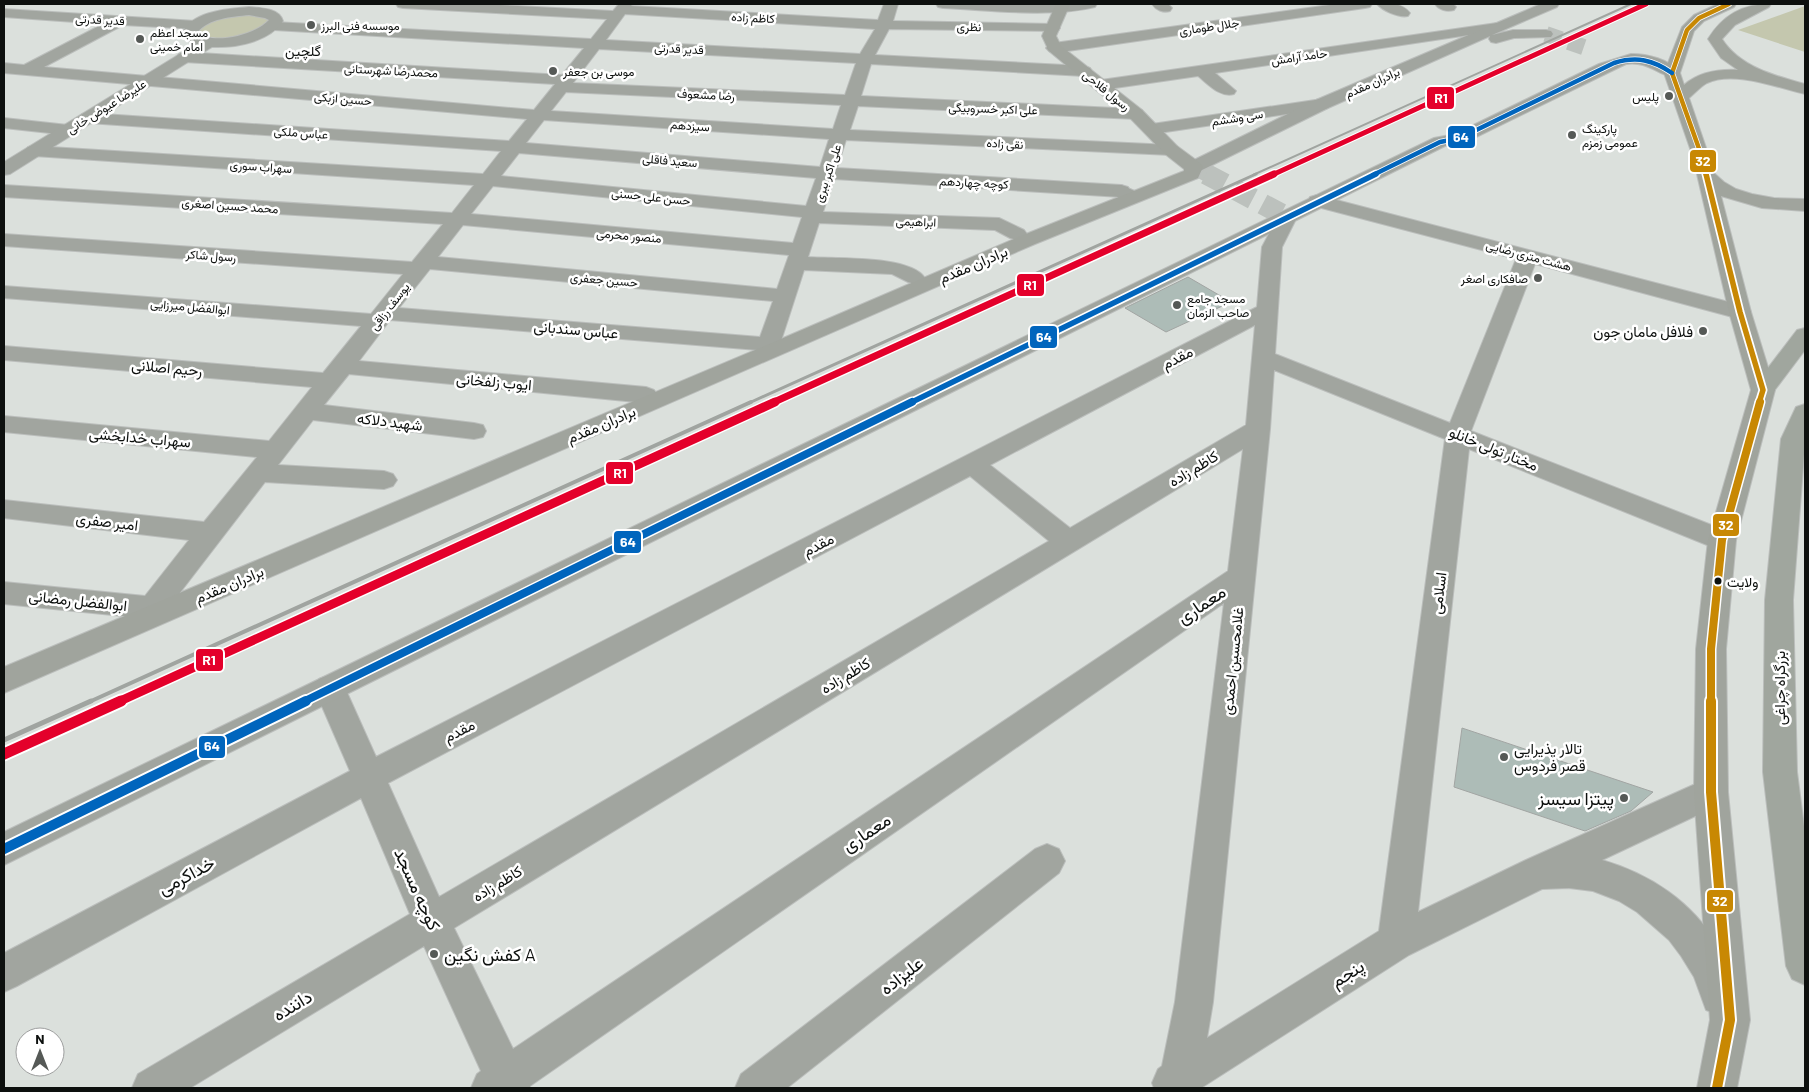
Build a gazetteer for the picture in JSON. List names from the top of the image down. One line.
{"streets":{"highway":["بزرگراه چراغی"],"main road":["برادران مقدم","رسول فلاحی"],"street":["کاظم زاده","قدیر قدرتی","نظری","جلال طوماری","حامد آرامش","محمدرضا شهرستانی","رضا مشعوف","حسین ازبکی","علیرضا عیوض خانی","علی اکبر خسروبیگی","سی وششم","سیزدهم","عباس ملکی","نقی زاده","سعید فاقلی","سهراب سوری","علی اکبر ببری","کوچه چهاردهم","حسن علی حسنی","محمد حسین اصغری","ابراهیمی","منصور محرمی","رسول شاکر","هشت متری رضایی","حسین جعفری","ابوالفضل میرزایی","یوسف رزاقی","عباس سندبانی","مقدم","رحیم اصلانی","ایوب زلفخانی","شهید دلاکه","سهراب خدابخشی","مختار تولی خانلو","امیر صفری","اسلامی","ابوالفضل رمضانی","معماری","غلامحسین احمدی","خداکرمی","کوچه مسجد","پنجم","علیزاده","داننده"]},"crossings":[["کاظم زاده","نظری"],["کاظم زاده","علی اکبر ببری"],["کاظم زاده","یوسف رزاقی"],["کاظم زاده","غلامحسین احمدی"],["کاظم زاده","کوچه مسجد"],["کاظم زاده","داننده"],["قدیر قدرتی","رسول فلاحی"],["قدیر قدرتی","علی اکبر ببری"],["قدیر قدرتی","یوسف رزاقی"],["نظری","علی اکبر ببری"],["جلال طوماری","رسول فلاحی"],["حامد آرامش","برادران مقدم"],["حامد آرامش","رسول فلاحی"],["محمدرضا شهرستانی","رضا مشعوف"],["محمدرضا شهرستانی","علیرضا عیوض خانی"],["محمدرضا شهرستانی","یوسف رزاقی"],["برادران مقدم","رسول فلاحی"],["برادران مقدم","سی وششم"],["برادران مقدم","علی اکبر ببری"],["برادران مقدم","کوچه چهاردهم"],["برادران مقدم","ابراهیمی"],["برادران مقدم","منصور محرمی"],["برادران مقدم","یوسف رزاقی"],["برادران مقدم","عباس سندبانی"],["برادران مقدم","ایوب زلفخانی"],["برادران مقدم","ابوالفضل رمضانی"],["رسول فلاحی","علی اکبر خسروبیگی"],["رسول فلاحی","سی وششم"],["رسول فلاحی","نقی زاده"],["رضا مشعوف","علی اکبر خسروبیگی"],["رضا مشعوف","علی اکبر ببری"],["رضا مشعوف","یوسف رزاقی"],["حسین ازبکی","علیرضا عیوض خانی"],["حسین ازبکی","سیزدهم"],["حسین ازبکی","یوسف رزاقی"],["علیرضا عیوض خانی","عباس ملکی"],["علیرضا عیوض خانی","سهراب سوری"],["علی اکبر خسروبیگی","علی اکبر ببری"],["سیزدهم","نقی زاده"],["سیزدهم","علی اکبر ببری"],["سیزدهم","یوسف رزاقی"],["عباس ملکی","سعید فاقلی"],["عباس ملکی","یوسف رزاقی"],["نقی زاده","علی اکبر ببری"],["سعید فاقلی","علی اکبر ببری"],["سعید فاقلی","کوچه چهاردهم"],["سعید فاقلی","یوسف رزاقی"],["سهراب سوری","حسن علی حسنی"],["سهراب سوری","یوسف رزاقی"],["علی اکبر ببری","کوچه چهاردهم"],["علی اکبر ببری","حسن علی حسنی"],["علی اکبر ببری","ابراهیمی"],["علی اکبر ببری","منصور محرمی"],["علی اکبر ببری","حسین جعفری"],["علی اکبر ببری","عباس سندبانی"],["حسن علی حسنی","ابراهیمی"],["حسن علی حسنی","یوسف رزاقی"],["محمد حسین اصغری","منصور محرمی"],["محمد حسین اصغری","یوسف رزاقی"],["منصور محرمی","یوسف رزاقی"],["رسول شاکر","حسین جعفری"],["رسول شاکر","یوسف رزاقی"],["هشت متری رضایی","اسلامی"],["حسین جعفری","یوسف رزاقی"],["ابوالفضل میرزایی","یوسف رزاقی"],["ابوالفضل میرزایی","عباس سندبانی"],["یوسف رزاقی","عباس سندبانی"],["یوسف رزاقی","رحیم اصلانی"],["یوسف رزاقی","ایوب زلفخانی"],["یوسف رزاقی","شهید دلاکه"],["یوسف رزاقی","سهراب خدابخشی"],["یوسف رزاقی","امیر صفری"],["یوسف رزاقی","ابوالفضل رمضانی"],["مقدم","غلامحسین احمدی"],["مقدم","خداکرمی"],["مقدم","کوچه مسجد"],["رحیم اصلانی","ایوب زلفخانی"],["مختار تولی خانلو","اسلامی"],["مختار تولی خانلو","غلامحسین احمدی"],["اسلامی","پنجم"],["معماری","غلامحسین احمدی"],["معماری","کوچه مسجد"],["غلامحسین احمدی","پنجم"],["خداکرمی","کوچه مسجد"],["کوچه مسجد","داننده"]],"districts":["گلچین"],"places":["موسسه فنی البرز","مسجد اعظم امام خمینی","موسی بن جعفر","پلیس","پارکینگ عمومی زمزم","صافکاری اصغر","مسجد جامع صاحب الزمان","فلافل مامان جون","ولایت","تالار پذیرایی قصر فردوس","پیتزا سیسز","کفش نگین A"],"lines":["transit line R1","transit line 32","transit line 64"],"north":"top"}
